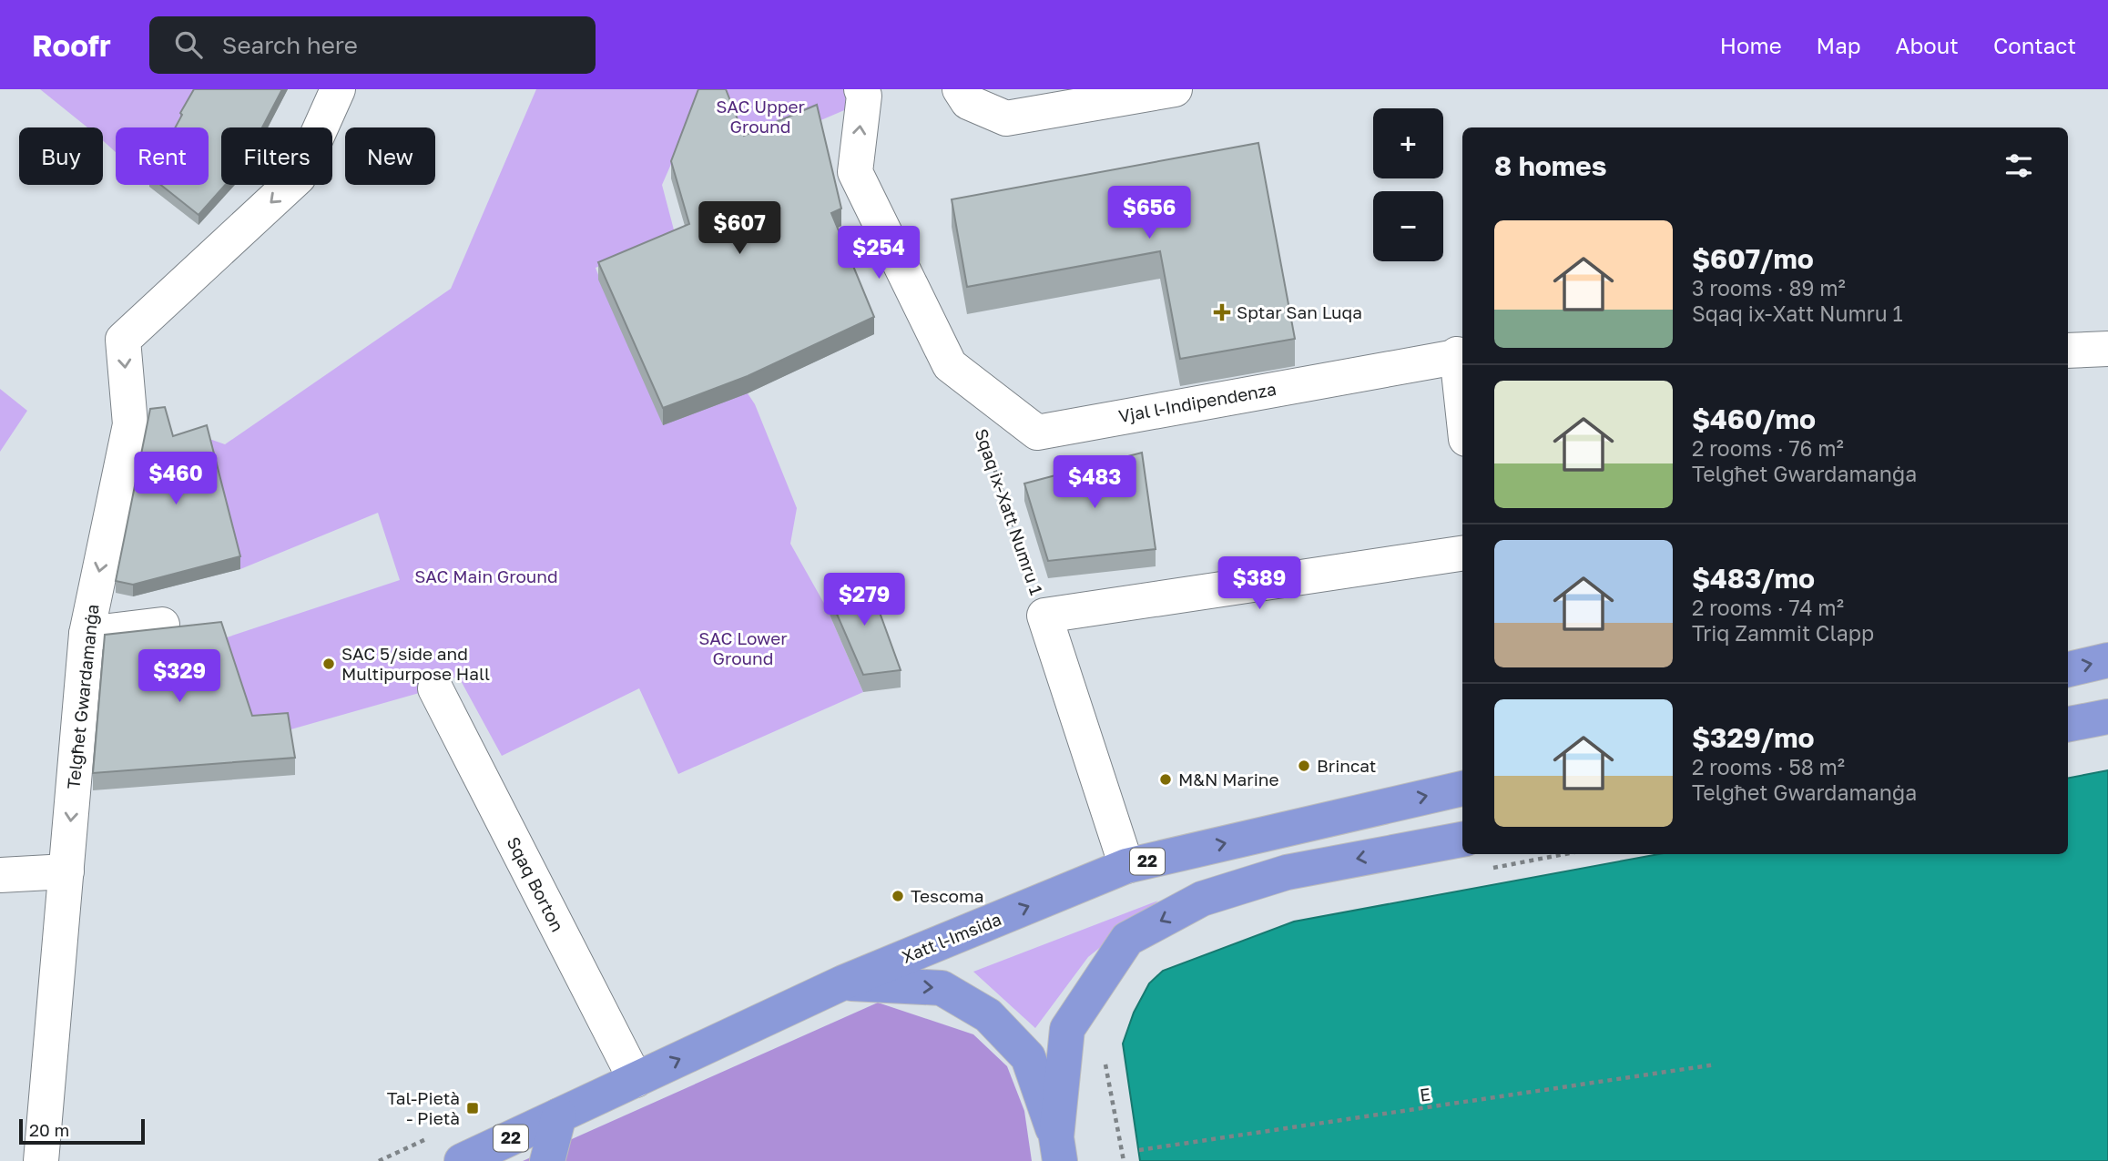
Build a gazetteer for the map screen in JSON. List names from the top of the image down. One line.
{"streets":{"highway":["22","Xatt l-Imsida"],"street":["Vjal l-Indipendenza","Sqaq ix-Xatt Numru 1","Telgħet Gwardamanġa","Sqaq Borton"],"path":["E"]},"crossings":[["Sqaq ix-Xatt Numru 1","Xatt l-Imsida"],["Sqaq Borton","Xatt l-Imsida"]],"one_way":["Telgħet Gwardamanġa","Xatt l-Imsida"],"parks":["SAC Upper Ground","SAC Main Ground","SAC Lower Ground"],"places":{"health":["Sptar San Luqa"],"other":["SAC 5/side and Multipurpose Hall","Brincat","M&N Marine","Tescoma"],"transit":["Tal-Pietà - Pietà"]},"scale_bar":"20 m","page":{"header":"Roofr","search":"Search here","nav":["Home","Map","About","Contact"],"map_buttons":["+","−"],"chip":["Buy","Rent","Filters","New"],"heading":"8 homes","price":["$656","$607","$254","$460","$483","$389","$279","$329"],"list":[{"name":"$607/mo","note":"3 rooms · 89 m² · Sqaq ix-Xatt Numru 1"},{"name":"$460/mo","note":"2 rooms · 76 m² · Telgħet Gwardamanġa"},{"name":"$483/mo","note":"2 rooms · 74 m² · Triq Zammit Clapp"},{"name":"$329/mo","note":"2 rooms · 58 m² · Telgħet Gwardamanġa"}],"scale":"20 m"}}
